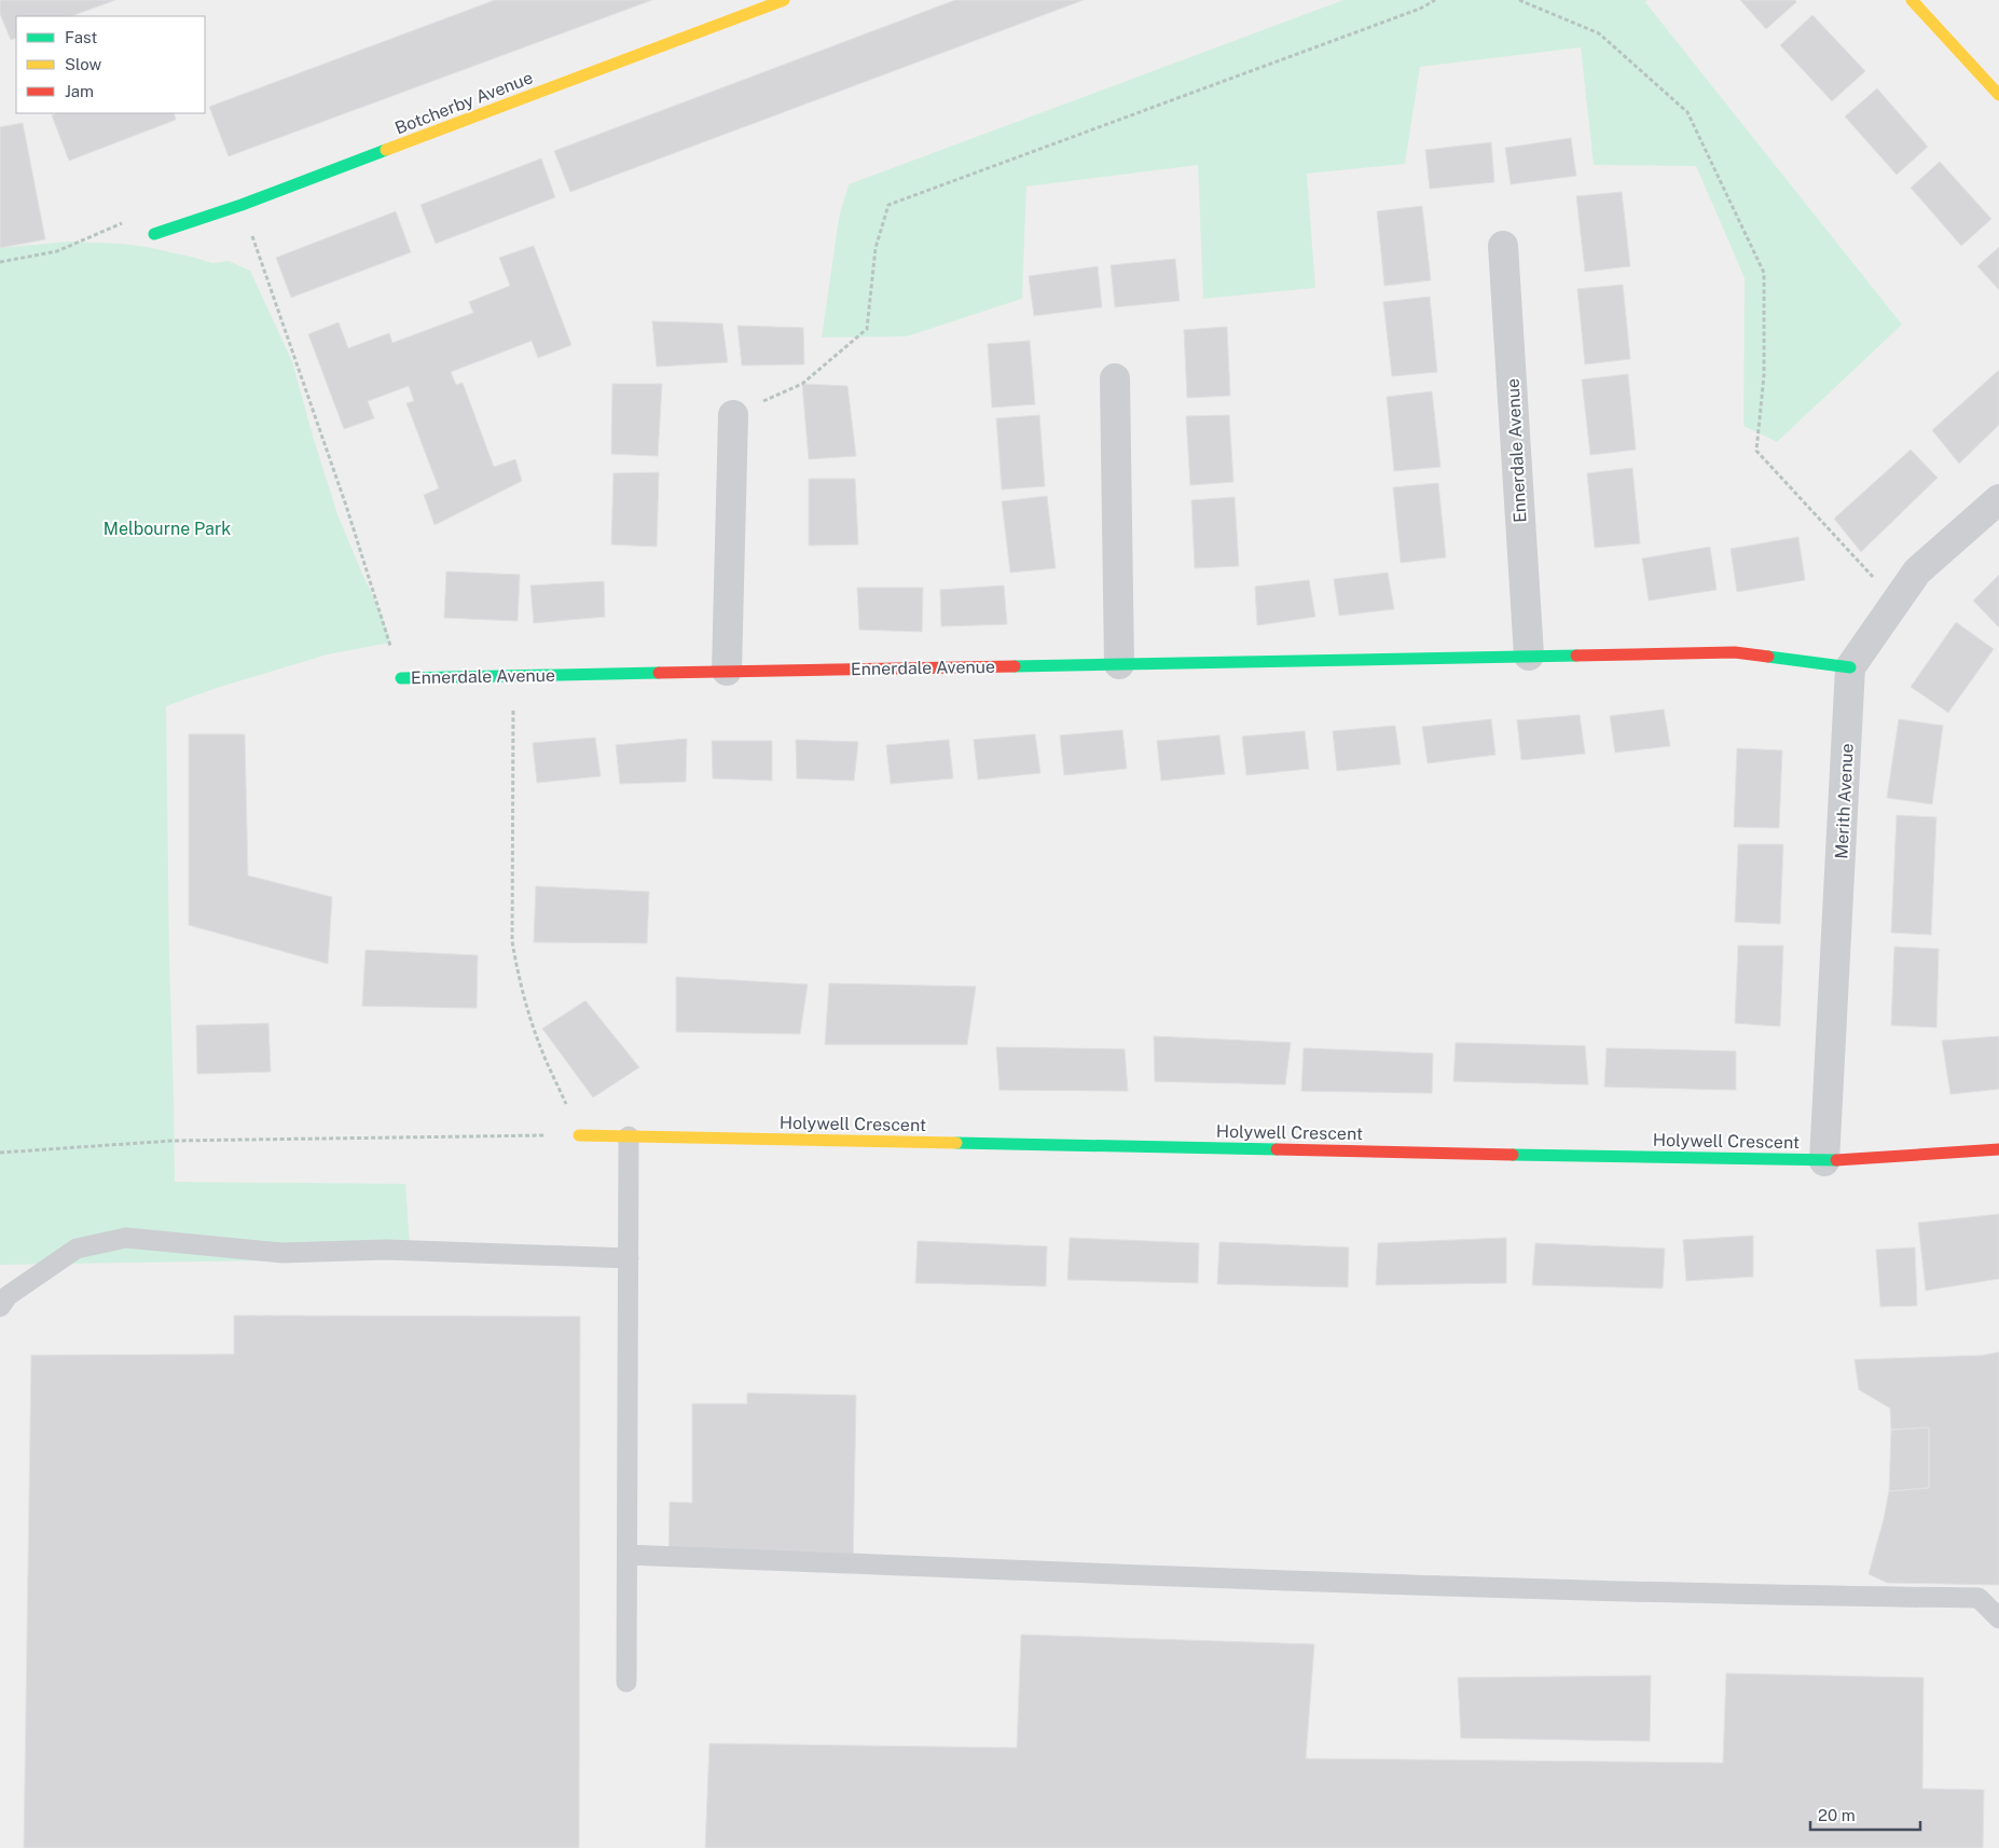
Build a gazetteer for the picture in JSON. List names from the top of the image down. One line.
{"streets":{"street":["Botcherby Avenue","Ennerdale Avenue","Merith Avenue","Holywell Crescent"]},"crossings":[["Ennerdale Avenue","Merith Avenue"],["Merith Avenue","Holywell Crescent"]],"parks":["Melbourne Park"],"legend":["Fast","Slow","Jam"],"scale_bar":"20 m"}
